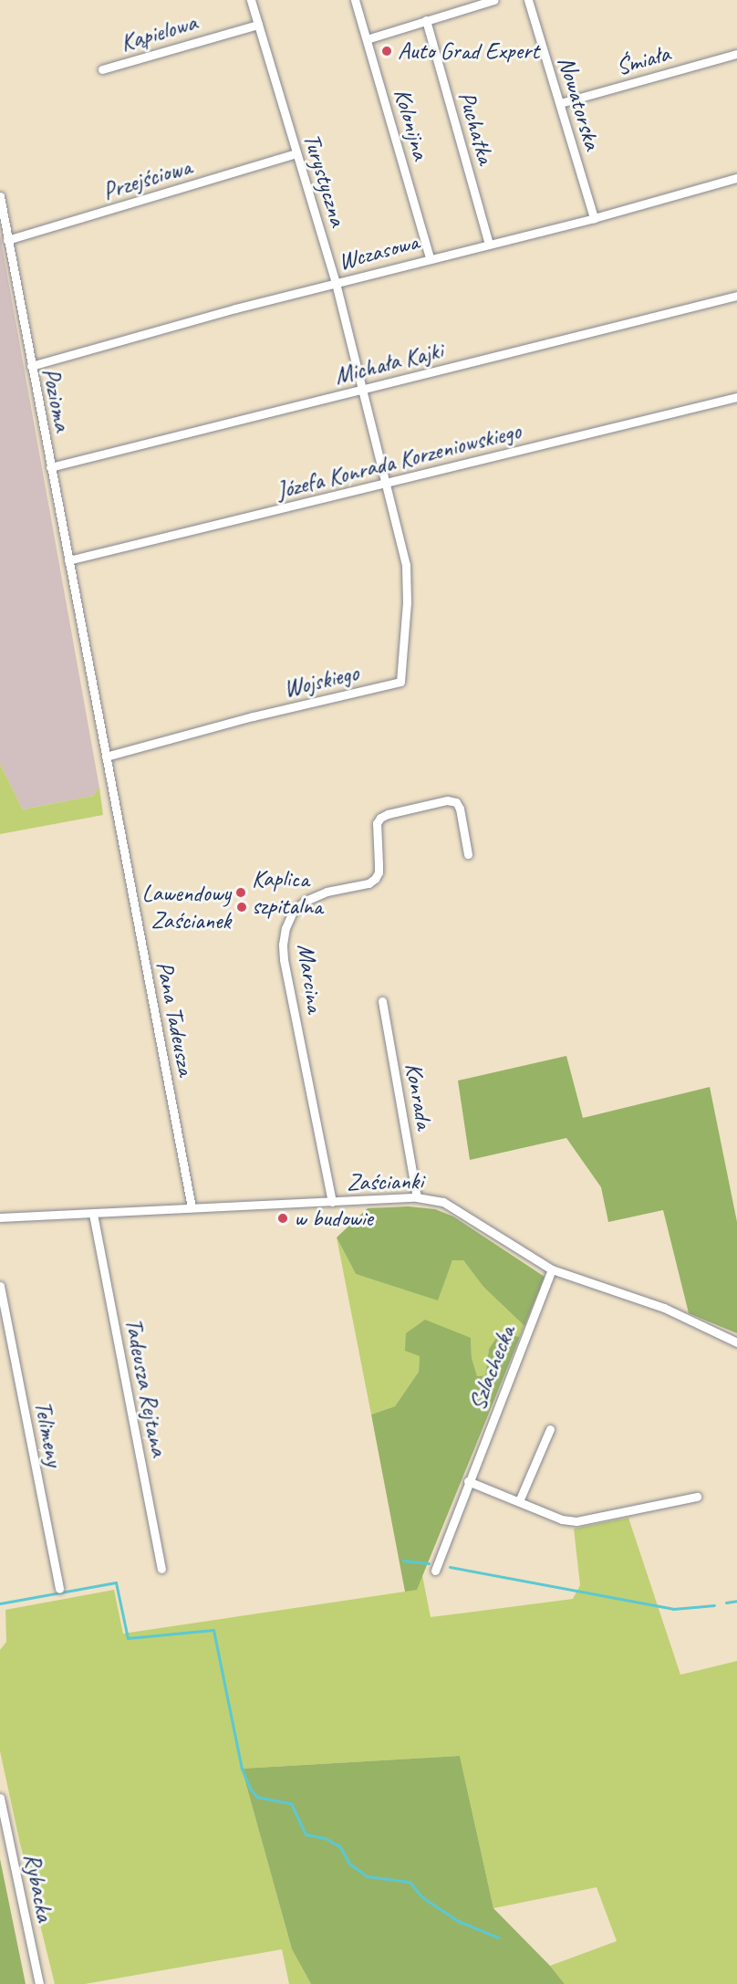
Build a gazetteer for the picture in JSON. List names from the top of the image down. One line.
{"streets":{"street":["Kąpielowa","Śmiała","Nowatorska","Kolonijna","Puchatka","Przejściowa","Turystyczna","Wczasowa","Michała Kajki","Pozioma","Józefa Konrada Korzeniowskiego","Wojskiego","Marcina","Pana Tadeusza","Konrada","Zaścianki","Szlachecka","Tadeusza Rejtana","Telimeny","Rybacka"]},"crossings":[["Kąpielowa","Turystyczna"],["Śmiała","Nowatorska"],["Nowatorska","Wczasowa"],["Kolonijna","Wczasowa"],["Puchatka","Wczasowa"],["Przejściowa","Turystyczna"],["Przejściowa","Pozioma"],["Turystyczna","Wczasowa"],["Turystyczna","Michała Kajki"],["Turystyczna","Józefa Konrada Korzeniowskiego"],["Turystyczna","Wojskiego"],["Wczasowa","Pozioma"],["Michała Kajki","Pozioma"],["Pozioma","Józefa Konrada Korzeniowskiego"],["Pozioma","Pana Tadeusza"],["Wojskiego","Pana Tadeusza"],["Marcina","Zaścianki"],["Pana Tadeusza","Zaścianki"],["Konrada","Zaścianki"],["Zaścianki","Szlachecka"],["Zaścianki","Tadeusza Rejtana"]],"places":["Auto Grad Expert","Kaplica szpitalna","Lawendowy Zaścianek","w budowie"]}
